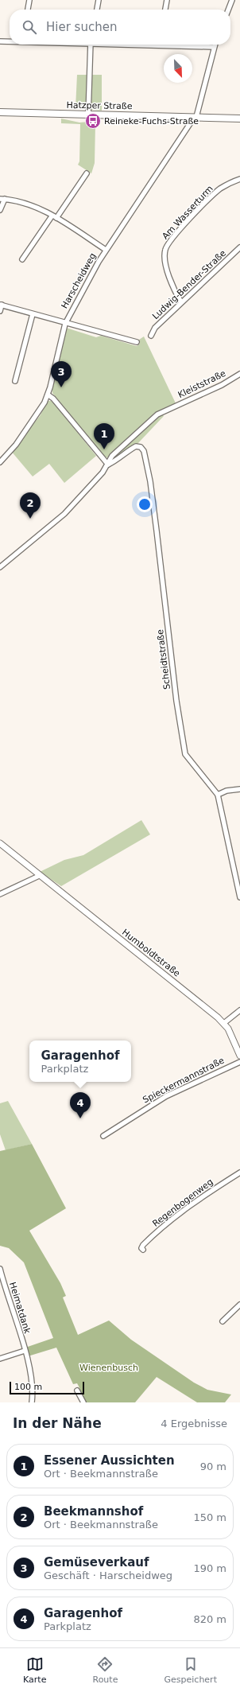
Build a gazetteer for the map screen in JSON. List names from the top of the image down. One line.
{"streets":{"main road":["Hatzper Straße"],"street":["Am Wasserturm","Harscheidweg","Ludwig-Bender-Straße","Kleiststraße","Scheidtstraße","Humboldtstraße","Spieckermannstraße","Regenbogenweg","Heimatdank"]},"crossings":[["Hatzper Straße","Harscheidweg"],["Am Wasserturm","Ludwig-Bender-Straße"],["Kleiststraße","Scheidtstraße"]],"parks":["Wienenbusch"],"places":{"bus stop":["Reineke-Fuchs-Straße"]},"scale_bar":"100 m","north":"bottom right","page":{"search":"Hier suchen","pins":["3","1","2","4"],"popup":["Garagenhof","Parkplatz"],"scale":"100 m","heading":["In der Nähe","4 Ergebnisse"],"list":[{"mark":"1","name":"Essener Aussichten","note":"Ort · Beekmannstraße","value":"90 m"},{"mark":"2","name":"Beekmannshof","note":"Ort · Beekmannstraße","value":"150 m"},{"mark":"3","name":"Gemüseverkauf","note":"Geschäft · Harscheidweg","value":"190 m"},{"mark":"4","name":"Garagenhof","note":"Parkplatz","value":"820 m"}],"nav":["Karte","Route","Gespeichert"]}}
